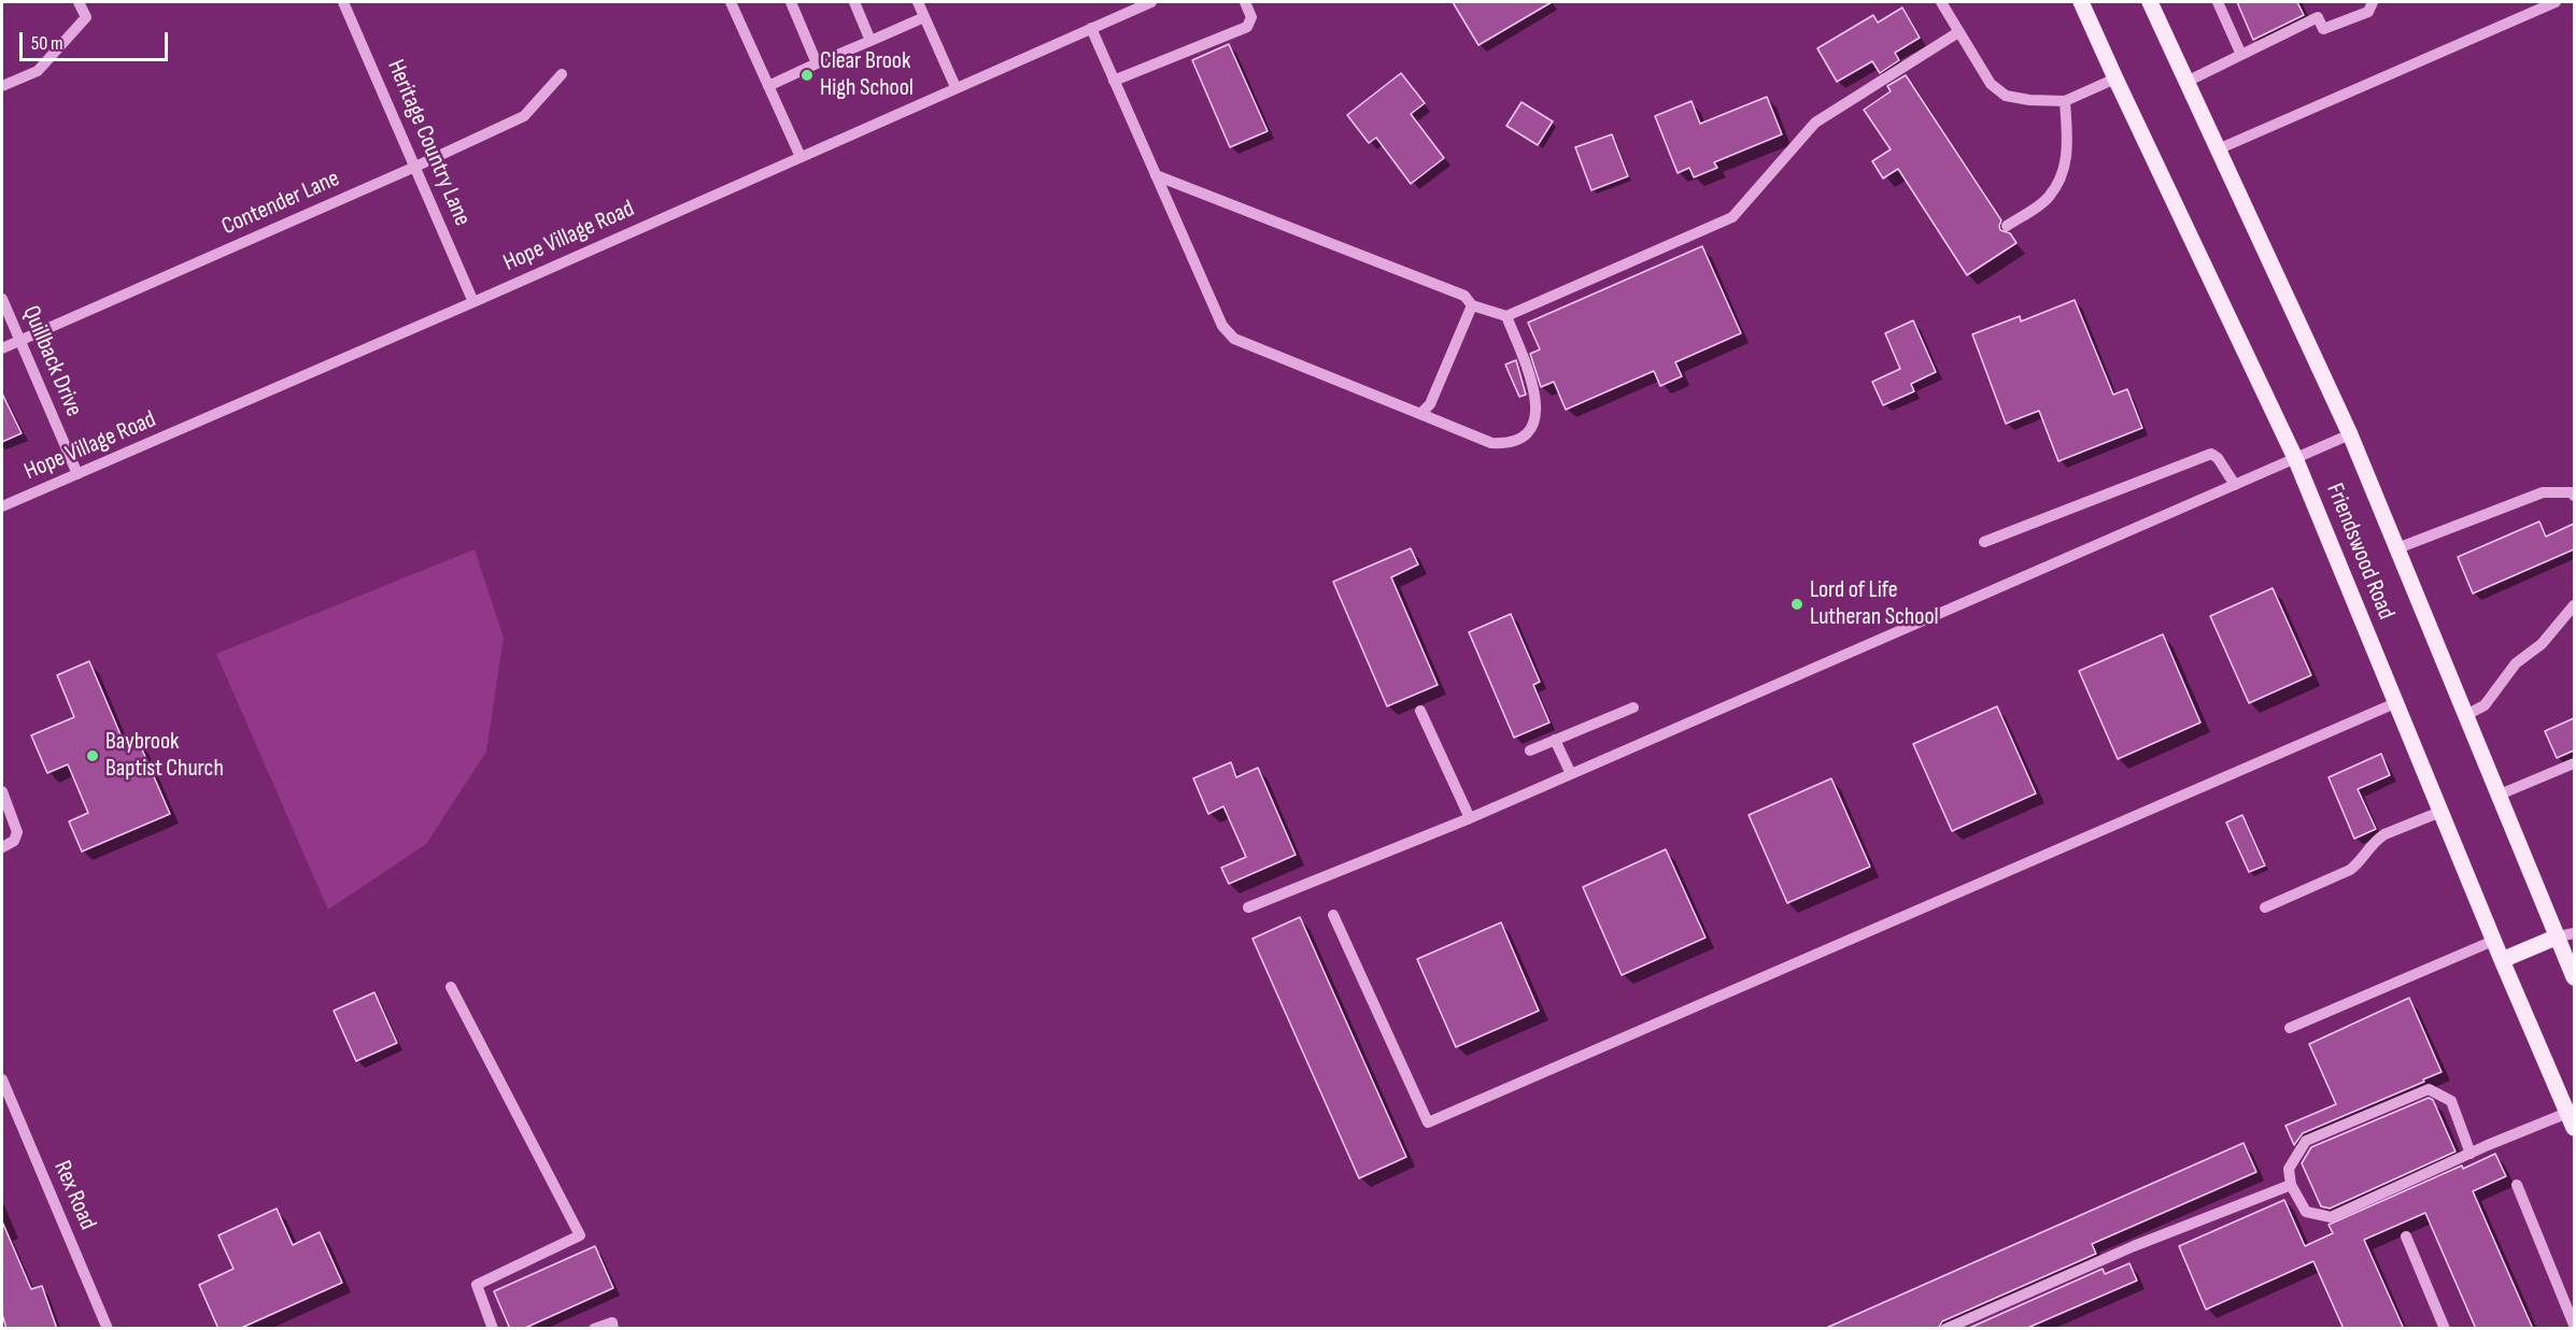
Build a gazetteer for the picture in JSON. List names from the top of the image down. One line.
{"streets":{"main road":["Friendswood Road"],"street":["Heritage Country Lane","Contender Lane","Hope Village Road","Quillback Drive","Rex Road"]},"crossings":[["Heritage Country Lane","Contender Lane"],["Heritage Country Lane","Hope Village Road"],["Contender Lane","Quillback Drive"],["Hope Village Road","Quillback Drive"]],"places":["Clear Brook High School","Lord of Life Lutheran School","Baybrook Baptist Church"],"scale_bar":"50 m"}
